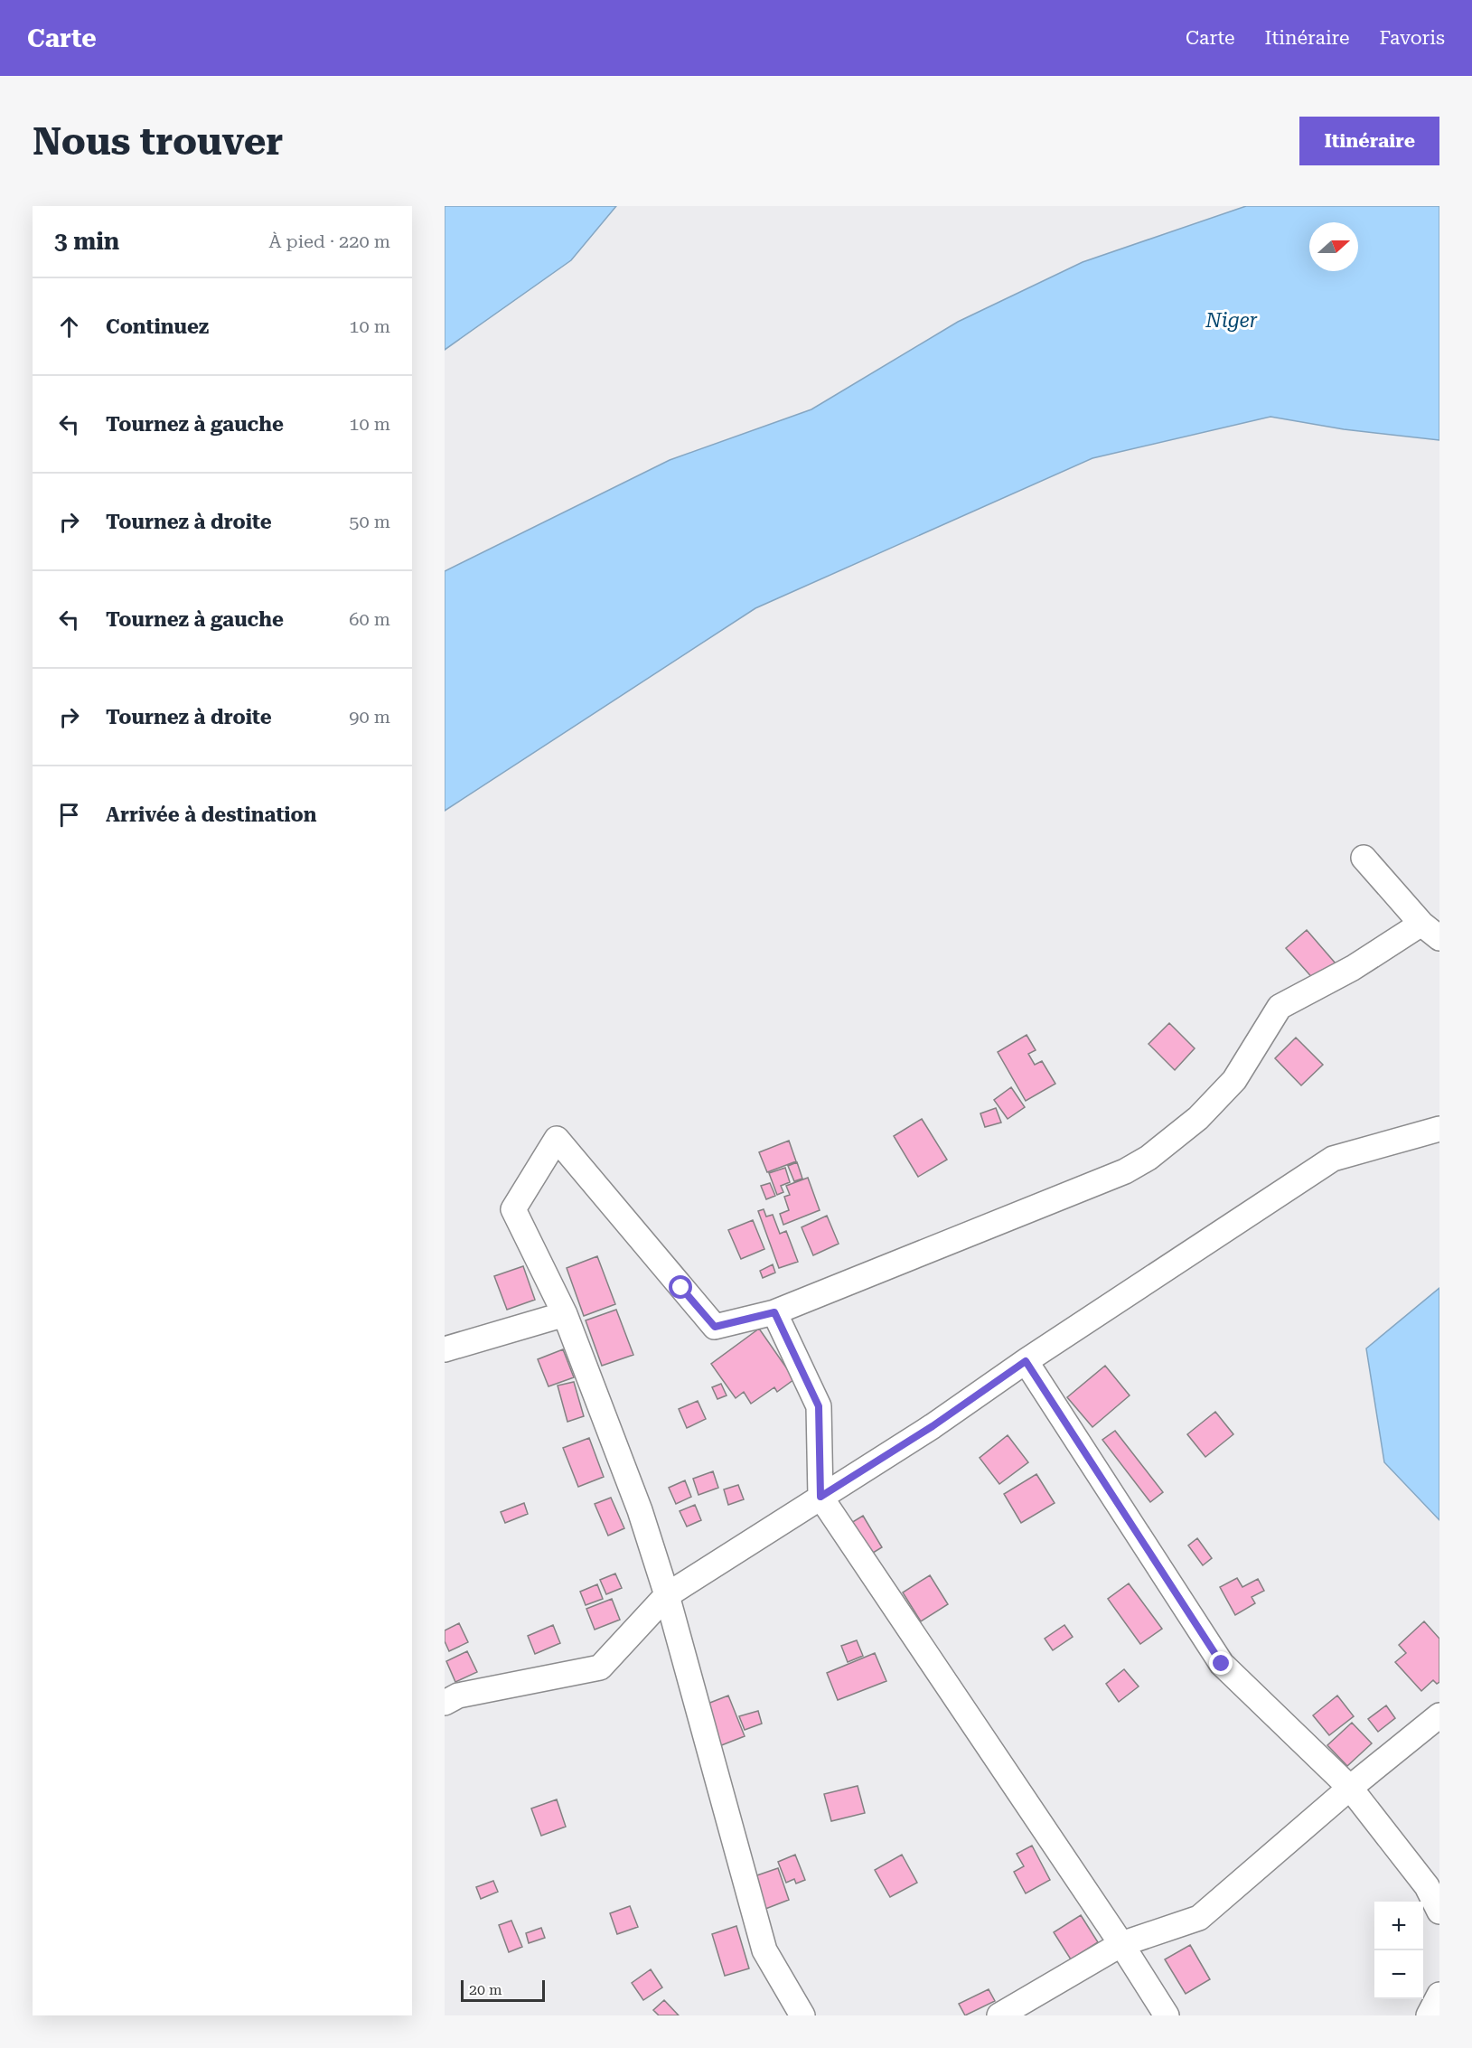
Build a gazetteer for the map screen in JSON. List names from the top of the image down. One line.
{"water":["Niger"],"scale_bar":"20 m","north":"right","page":{"header":"Carte","nav":["Carte","Itinéraire","Favoris"],"buttons":"Itinéraire","title":"Nous trouver","heading":["3 min","À pied · 220 m"],"list":[["Continuez","10 m"],["Tournez à gauche","10 m"],["Tournez à droite","50 m"],["Tournez à gauche","60 m"],["Tournez à droite","90 m"],"Arrivée à destination"],"map_buttons":["+","−"],"scale":"20 m"}}
